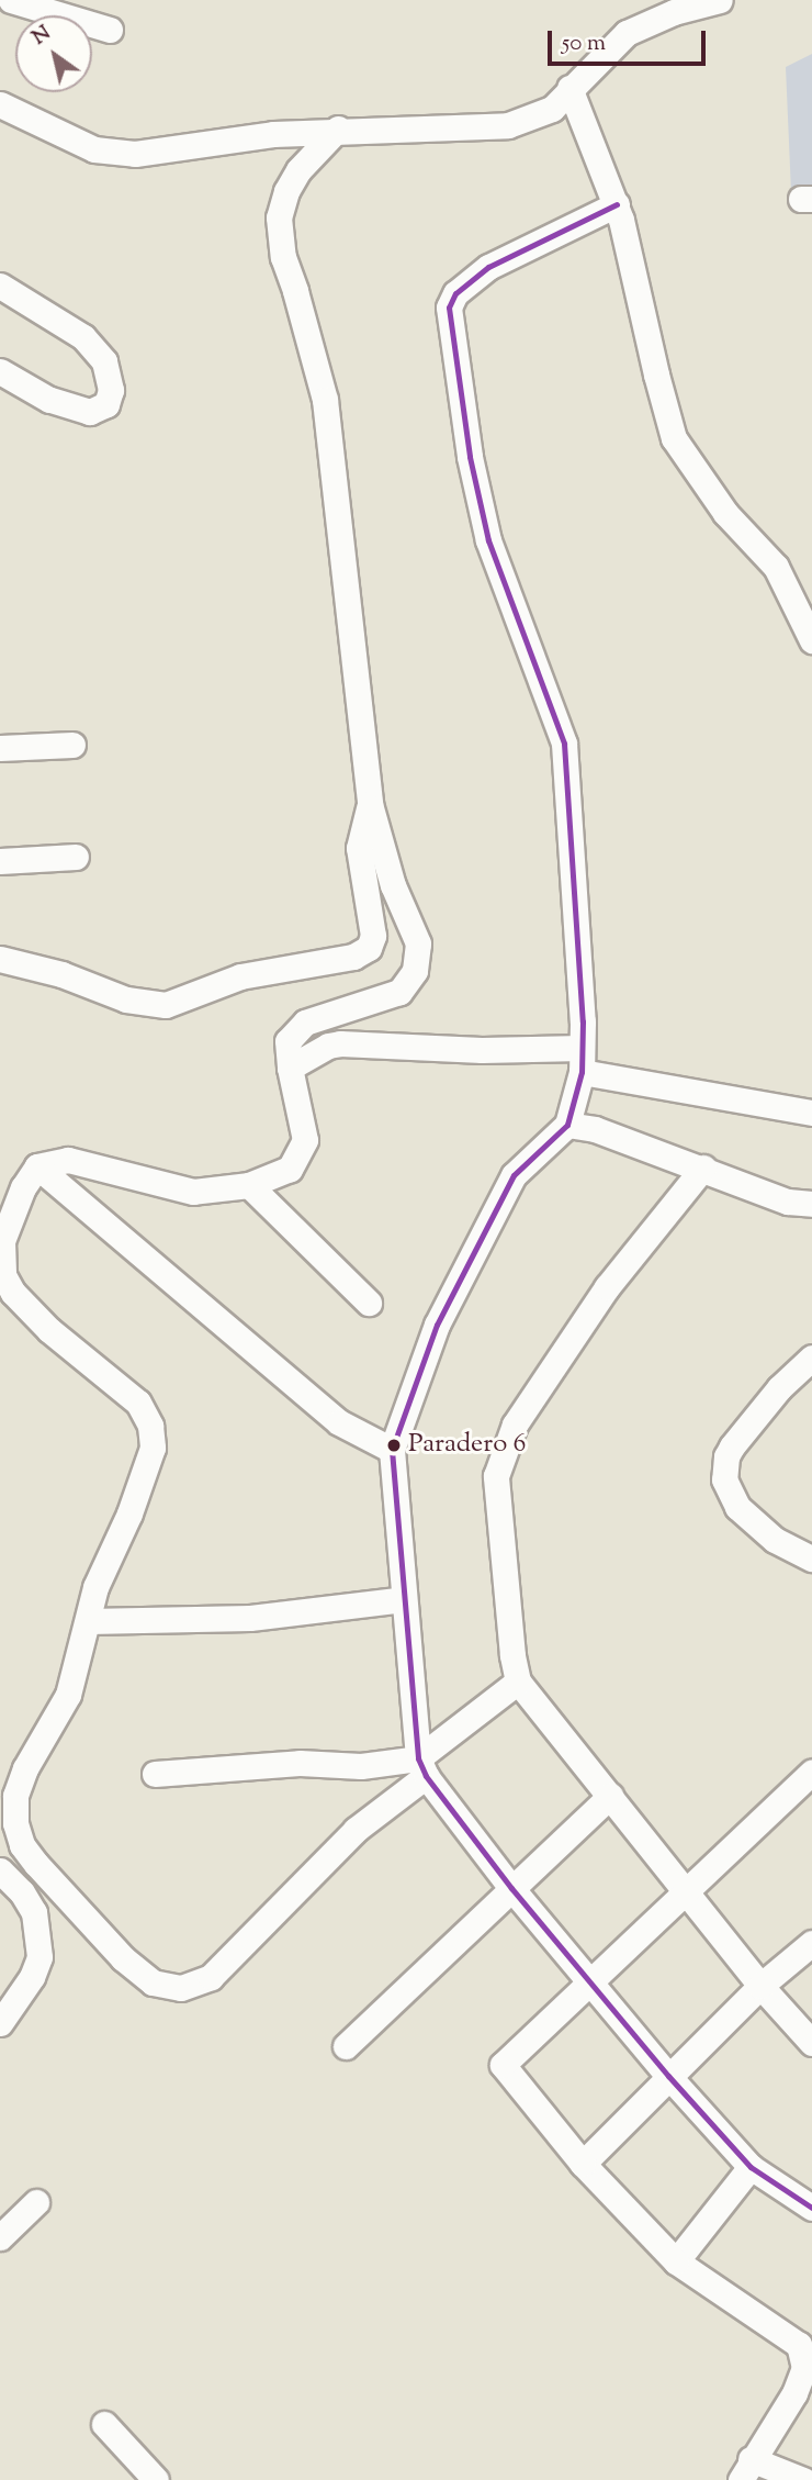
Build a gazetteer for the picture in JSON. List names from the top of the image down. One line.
{"places":["Paradero 6"],"scale_bar":"50 m","north":"top left"}
